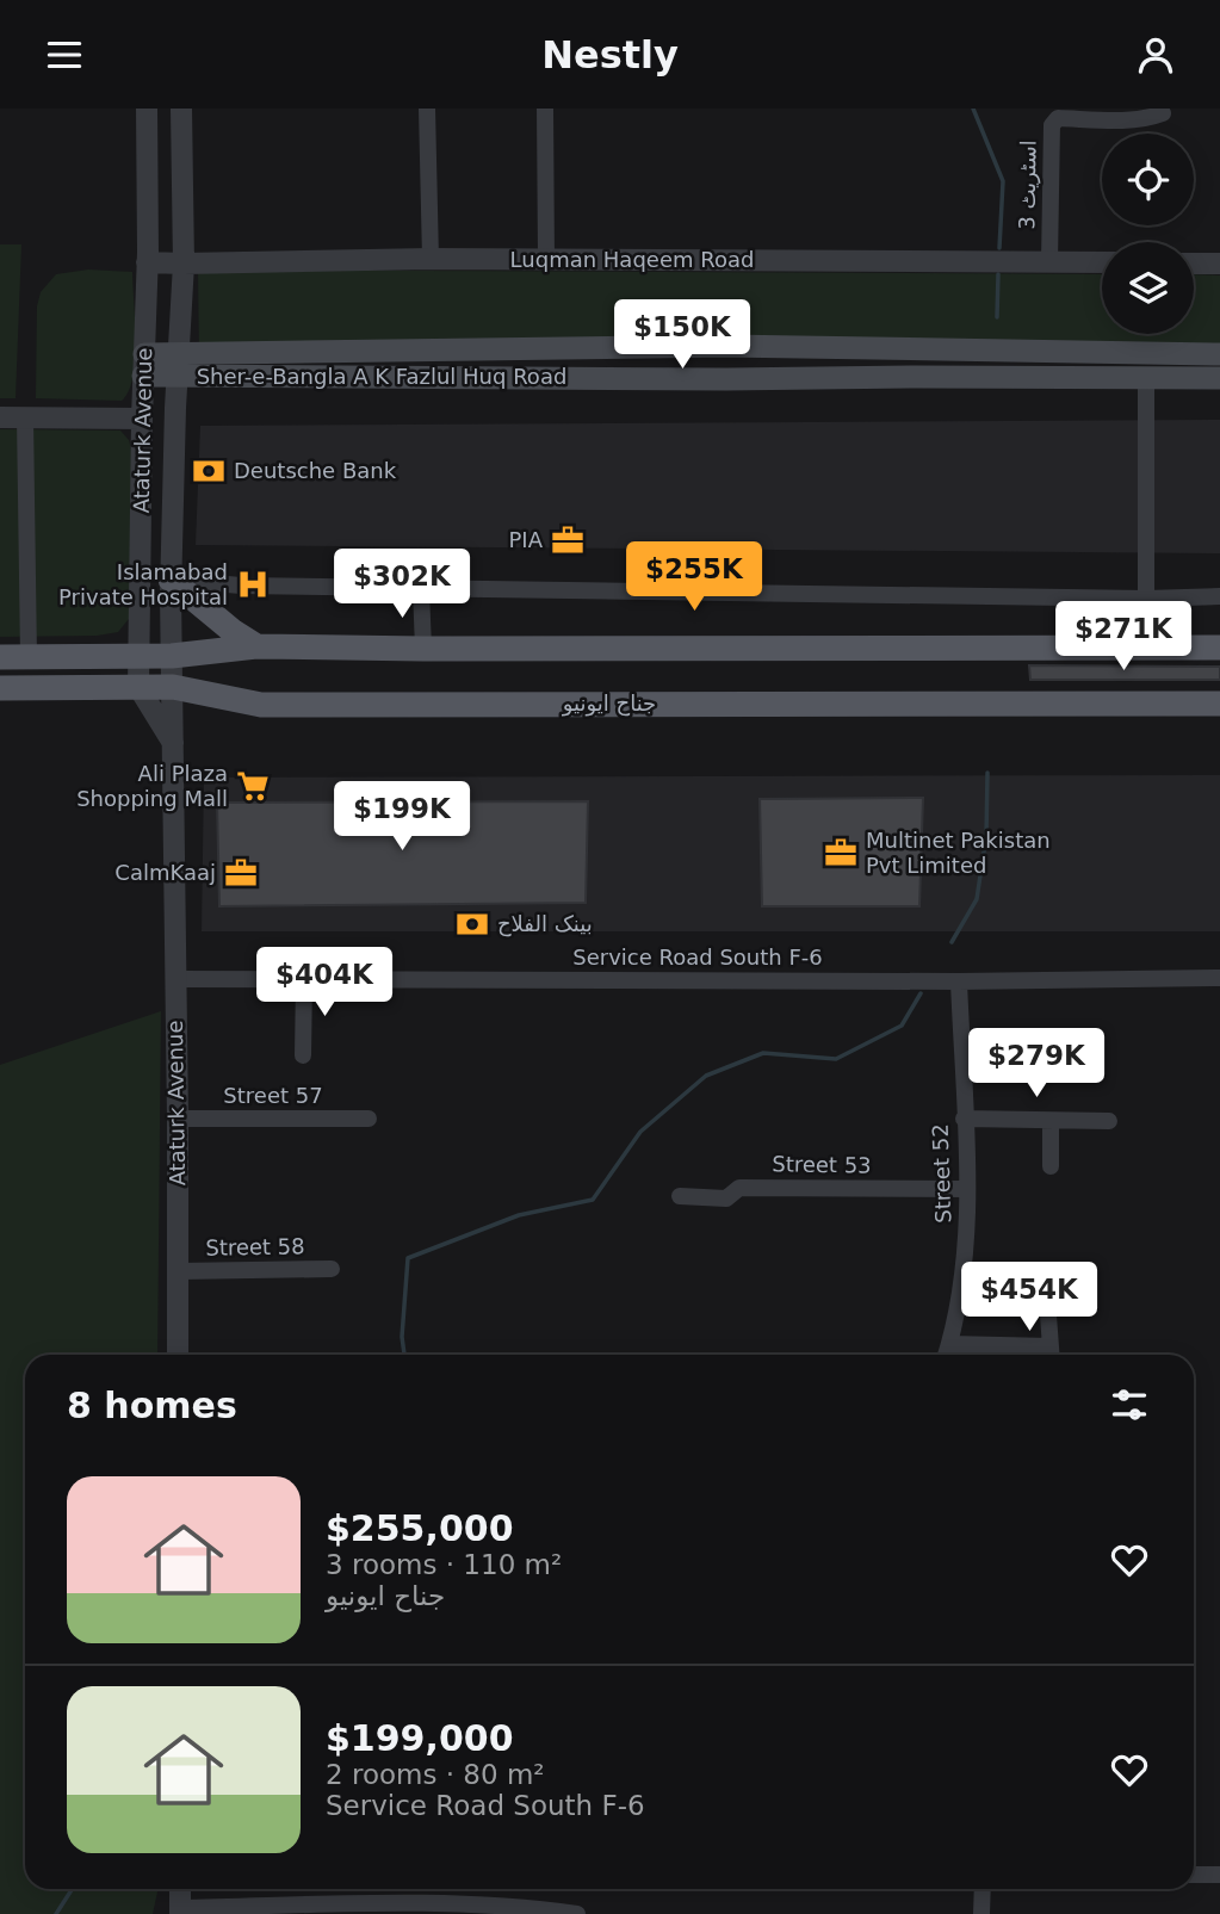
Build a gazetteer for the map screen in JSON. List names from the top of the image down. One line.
{"streets":{"main road":["Sher-e-Bangla A K Fazlul Huq Road","جناح ایونیو"],"street":["اسٹریٹ 3","Luqman Haqeem Road","Ataturk Avenue","Service Road South F-6","Street 57","Street 53","Street 52","Street 58"]},"crossings":[["اسٹریٹ 3","Luqman Haqeem Road"],["Luqman Haqeem Road","Ataturk Avenue"],["Sher-e-Bangla A K Fazlul Huq Road","Ataturk Avenue"],["Ataturk Avenue","جناح ایونیو"],["Ataturk Avenue","Service Road South F-6"],["Ataturk Avenue","Street 57"],["Ataturk Avenue","Street 58"],["Service Road South F-6","Street 52"],["Street 53","Street 52"]],"places":{"bank":["Deutsche Bank","بینک الفلاح"],"office":["PIA","Multinet Pakistan Pvt Limited","CalmKaaj"],"hospital":["Islamabad Private Hospital"],"supermarket":["Ali Plaza Shopping Mall"]},"page":{"header":"Nestly","price":["$150K","$255K","$302K","$271K","$199K","$404K","$279K","$454K"],"heading":"8 homes","list":[{"name":"$255,000","note":"3 rooms · 110 m² · جناح ایونیو"},{"name":"$199,000","note":"2 rooms · 80 m² · Service Road South F-6"}]}}
